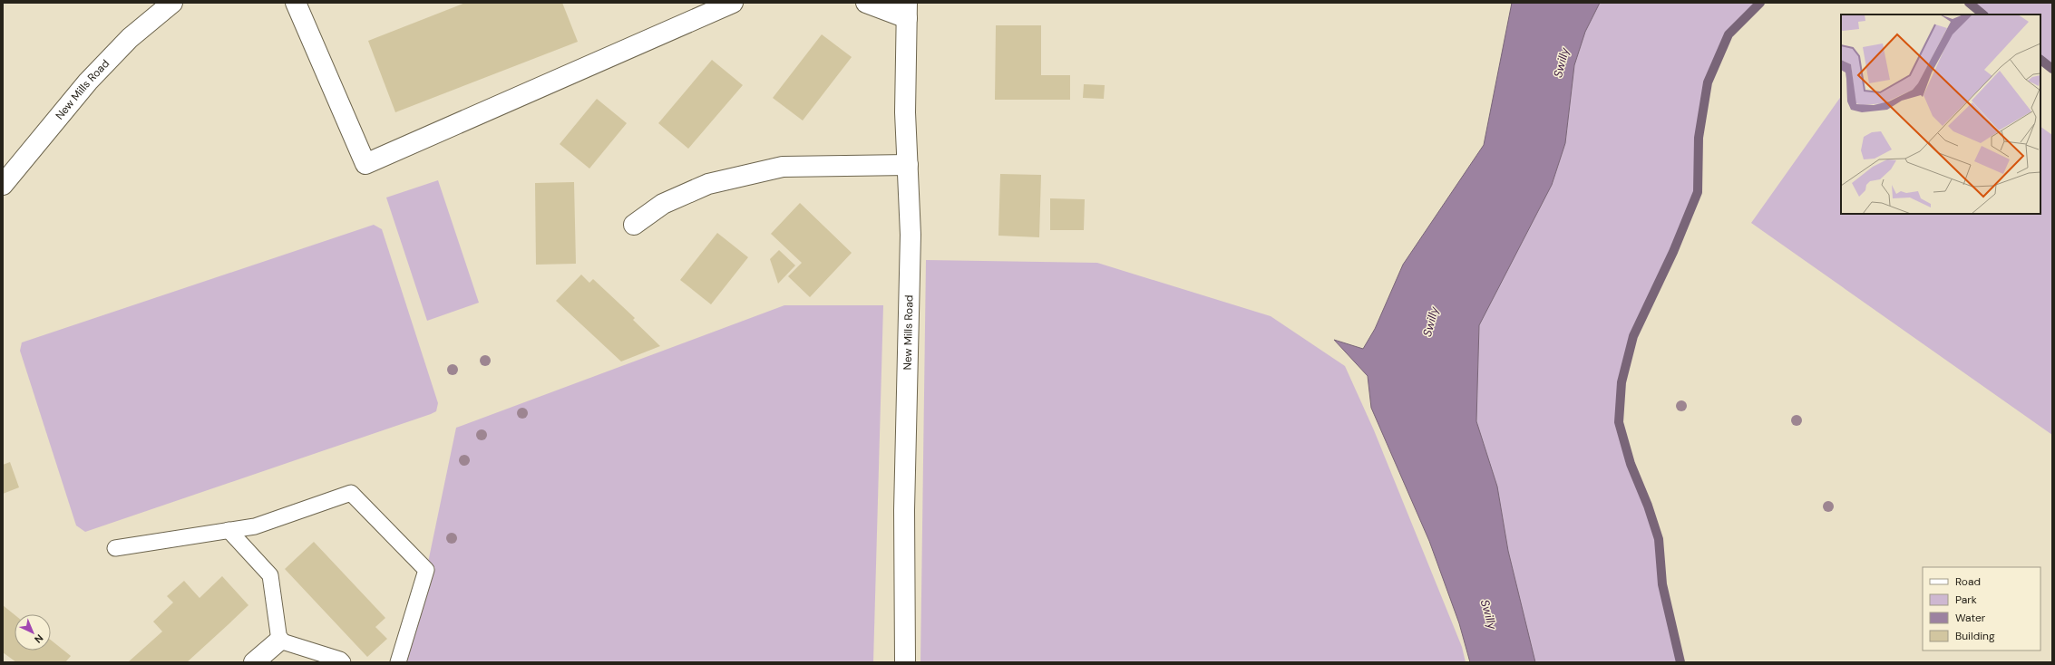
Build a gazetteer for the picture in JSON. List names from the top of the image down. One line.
{"streets":{"street":["New Mills Road"]},"water":["Swilly"],"legend":["Road","Park","Water","Building"],"north":"bottom right"}
